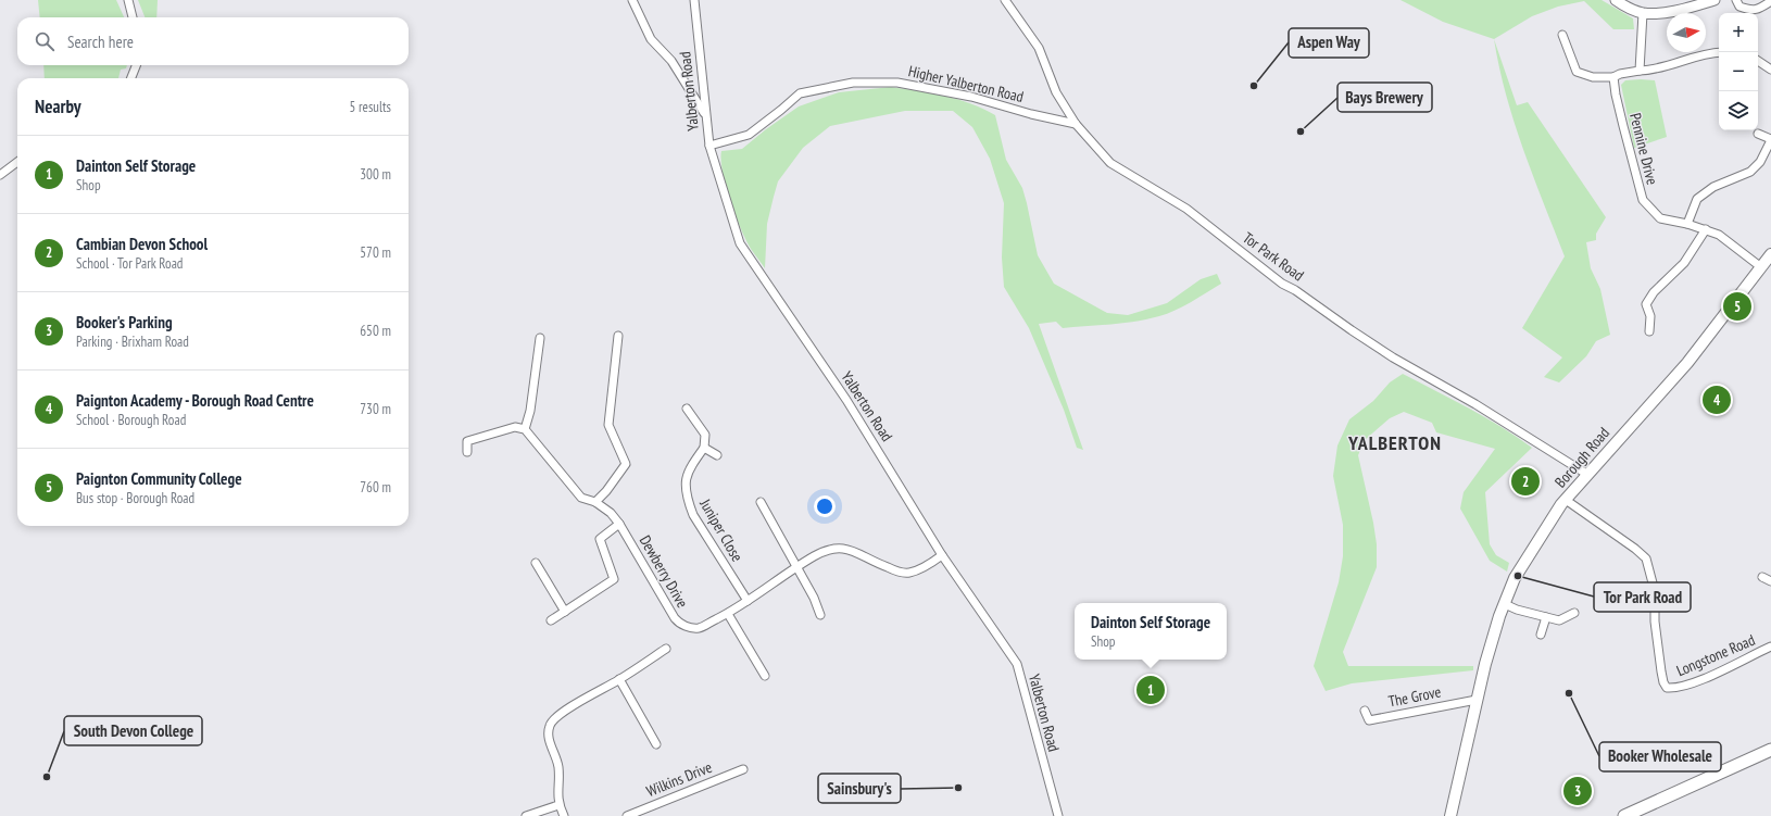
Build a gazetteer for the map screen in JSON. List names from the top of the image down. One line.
{"streets":{"main road":["Borough Road"],"street":["Higher Yalberton Road","Yalberton Road","Pennine Drive","Tor Park Road","Juniper Close","Dewberry Drive","Longstone Road","The Grove","Wilkins Drive"]},"crossings":[["Higher Yalberton Road","Yalberton Road"],["Higher Yalberton Road","Tor Park Road"],["Yalberton Road","Dewberry Drive"],["Pennine Drive","Borough Road"],["Tor Park Road","Borough Road"],["Borough Road","Longstone Road"],["Borough Road","The Grove"],["Juniper Close","Dewberry Drive"]],"districts":["YALBERTON"],"places":["Aspen Way","Bays Brewery","Tor Park Road","Booker Wholesale","South Devon College","Sainsbury's"],"north":"right","page":{"map_buttons":["+","−"],"search":"Search here","heading":["Nearby","5 results"],"list":[{"mark":"1","name":"Dainton Self Storage","note":"Shop","value":"300 m"},{"mark":"2","name":"Cambian Devon School","note":"School · Tor Park Road","value":"570 m"},{"mark":"3","name":"Booker's Parking","note":"Parking · Brixham Road","value":"650 m"},{"mark":"4","name":"Paignton Academy - Borough Road Centre","note":"School · Borough Road","value":"730 m"},{"mark":"5","name":"Paignton Community College","note":"Bus stop · Borough Road","value":"760 m"}],"pins":["5","4","2","1","3"],"popup":["Dainton Self Storage","Shop"]}}
